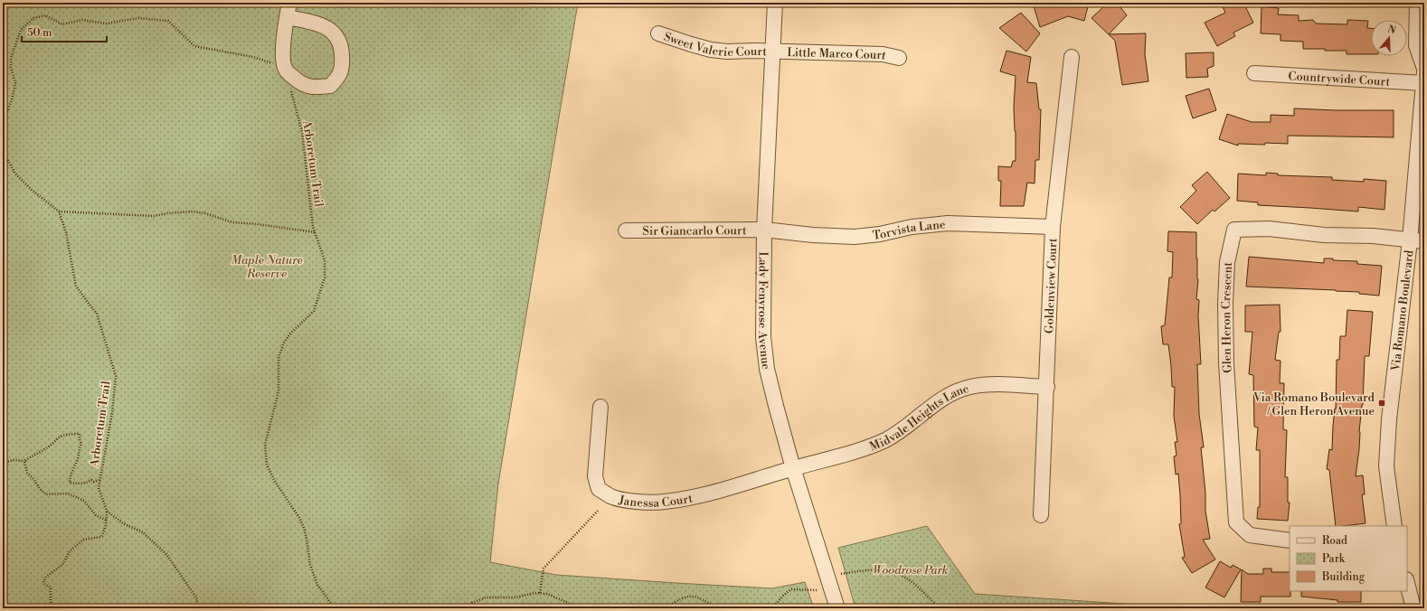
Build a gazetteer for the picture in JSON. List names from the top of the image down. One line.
{"streets":{"street":["Sweet Valerie Court","Little Marco Court","Countrywide Court","Torvista Lane","Sir Giancarlo Court","Goldenview Court","Lady Fenyrose Avenue","Via Romano Boulevard","Glen Heron Crescent","Midvale Heights Lane","Janessa Court"],"path":["Arboretum Trail"]},"crossings":[["Sweet Valerie Court","Little Marco Court"],["Sweet Valerie Court","Lady Fenyrose Avenue"],["Little Marco Court","Lady Fenyrose Avenue"],["Countrywide Court","Via Romano Boulevard"],["Torvista Lane","Sir Giancarlo Court"],["Torvista Lane","Goldenview Court"],["Torvista Lane","Lady Fenyrose Avenue"],["Sir Giancarlo Court","Lady Fenyrose Avenue"],["Goldenview Court","Midvale Heights Lane"],["Lady Fenyrose Avenue","Midvale Heights Lane"],["Lady Fenyrose Avenue","Janessa Court"],["Via Romano Boulevard","Glen Heron Crescent"],["Midvale Heights Lane","Janessa Court"]],"parks":["Maple Nature Reserve","Woodrose Park"],"places":{"transit":["Via Romano Boulevard / Glen Heron Avenue"]},"legend":["Road","Park","Building"],"scale_bar":"50 m","north":"top"}
